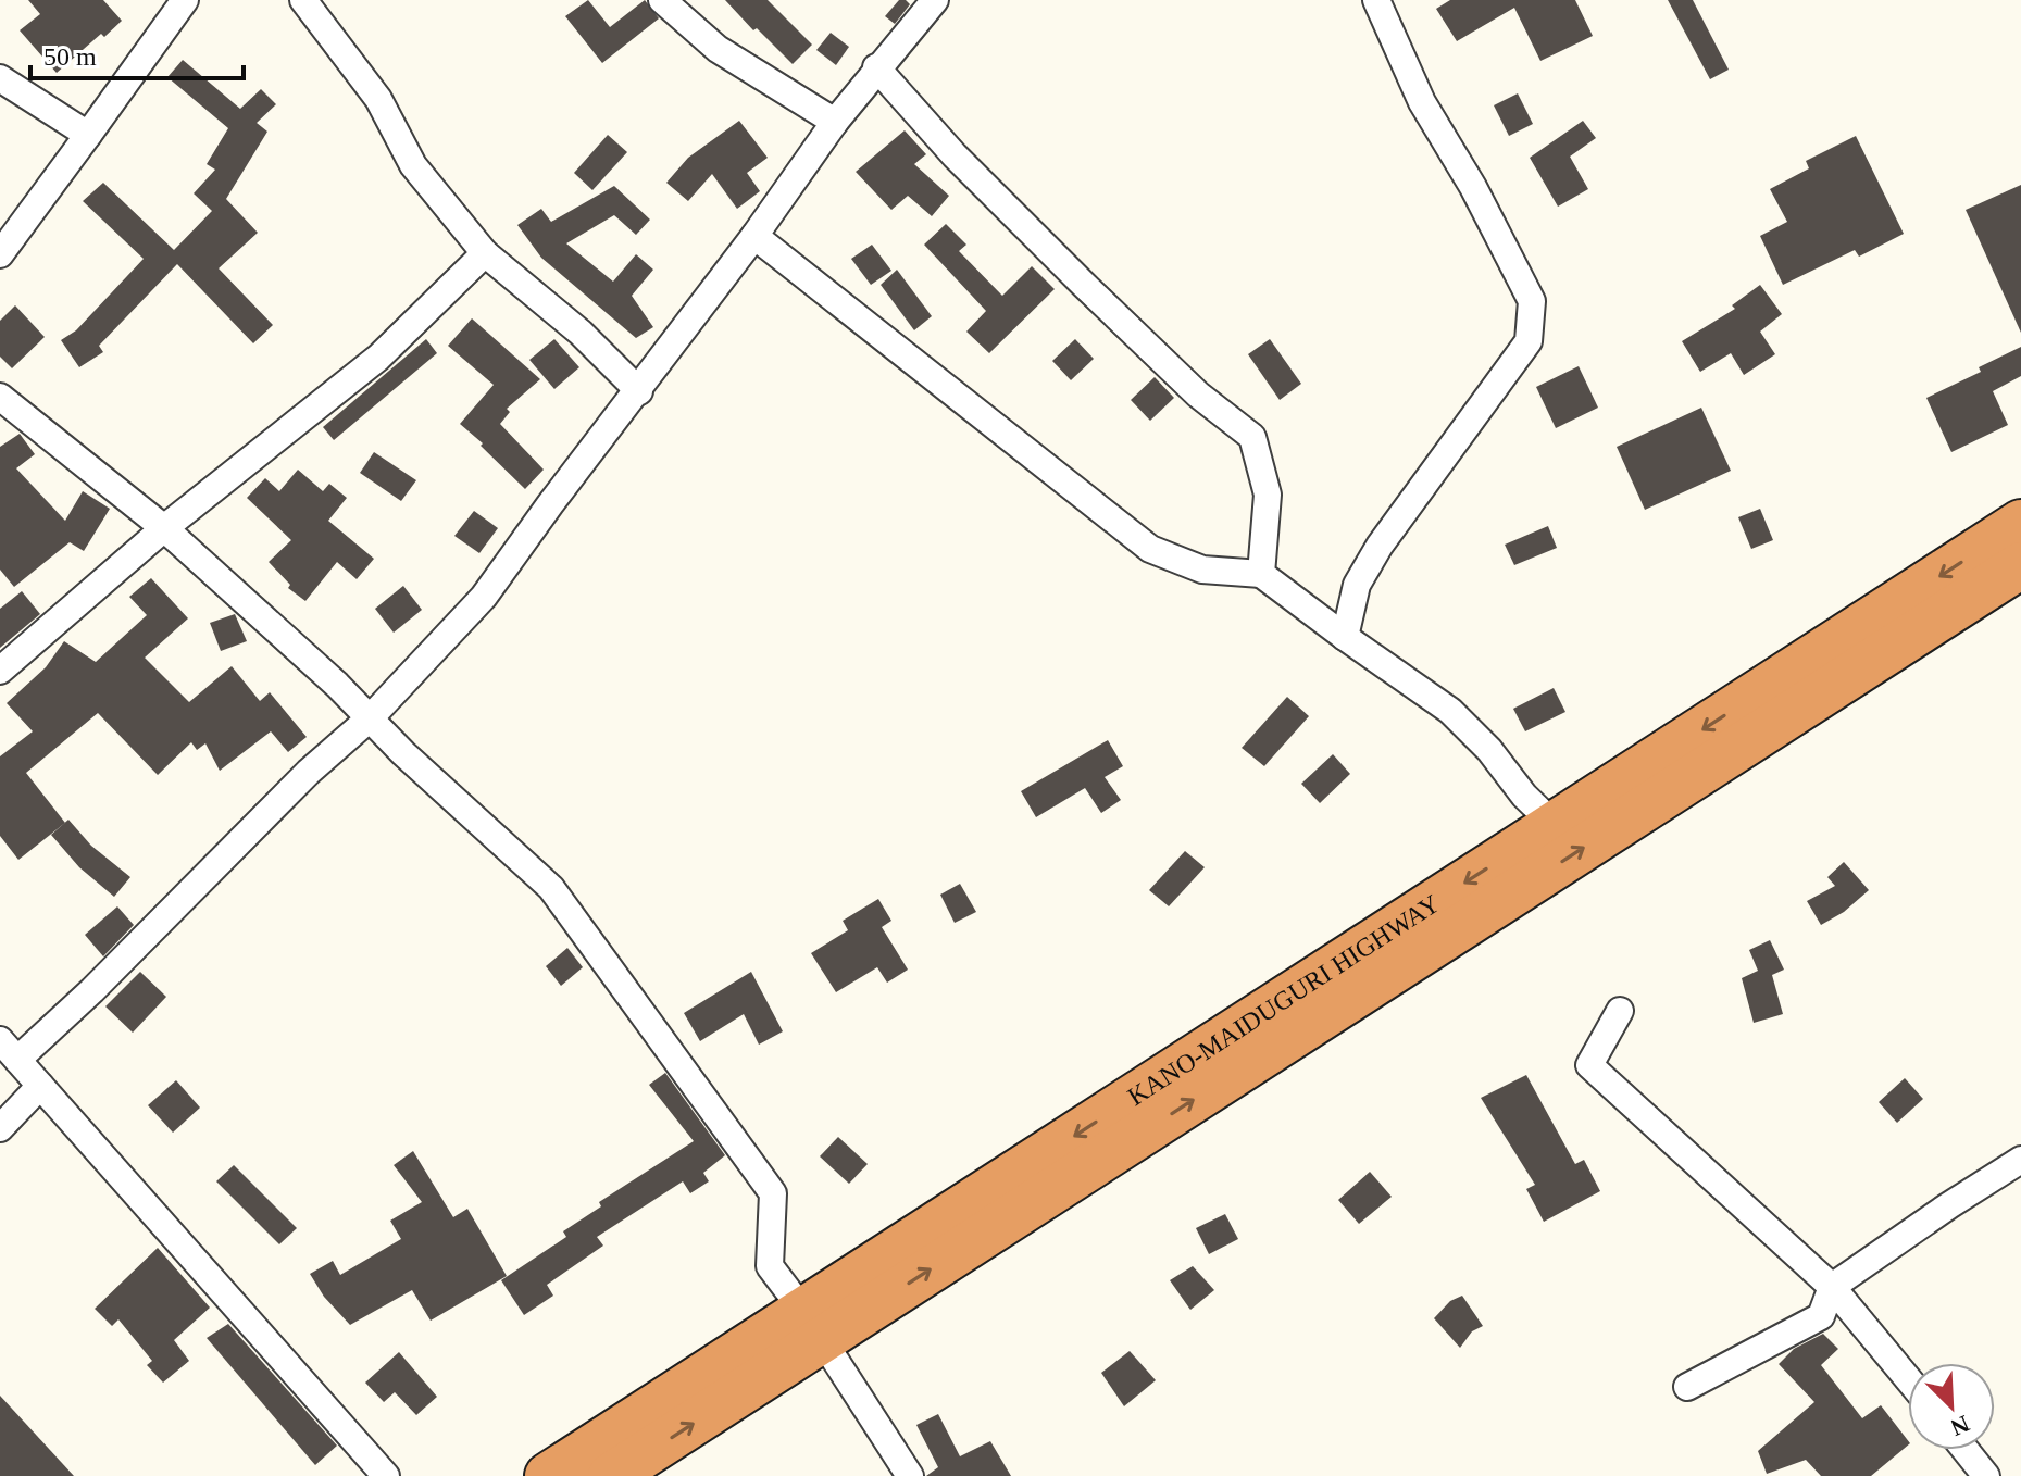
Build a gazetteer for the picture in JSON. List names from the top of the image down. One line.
{"streets":{"highway":["KANO-MAIDUGURI HIGHWAY"]},"scale_bar":"50 m","north":"bottom right"}
